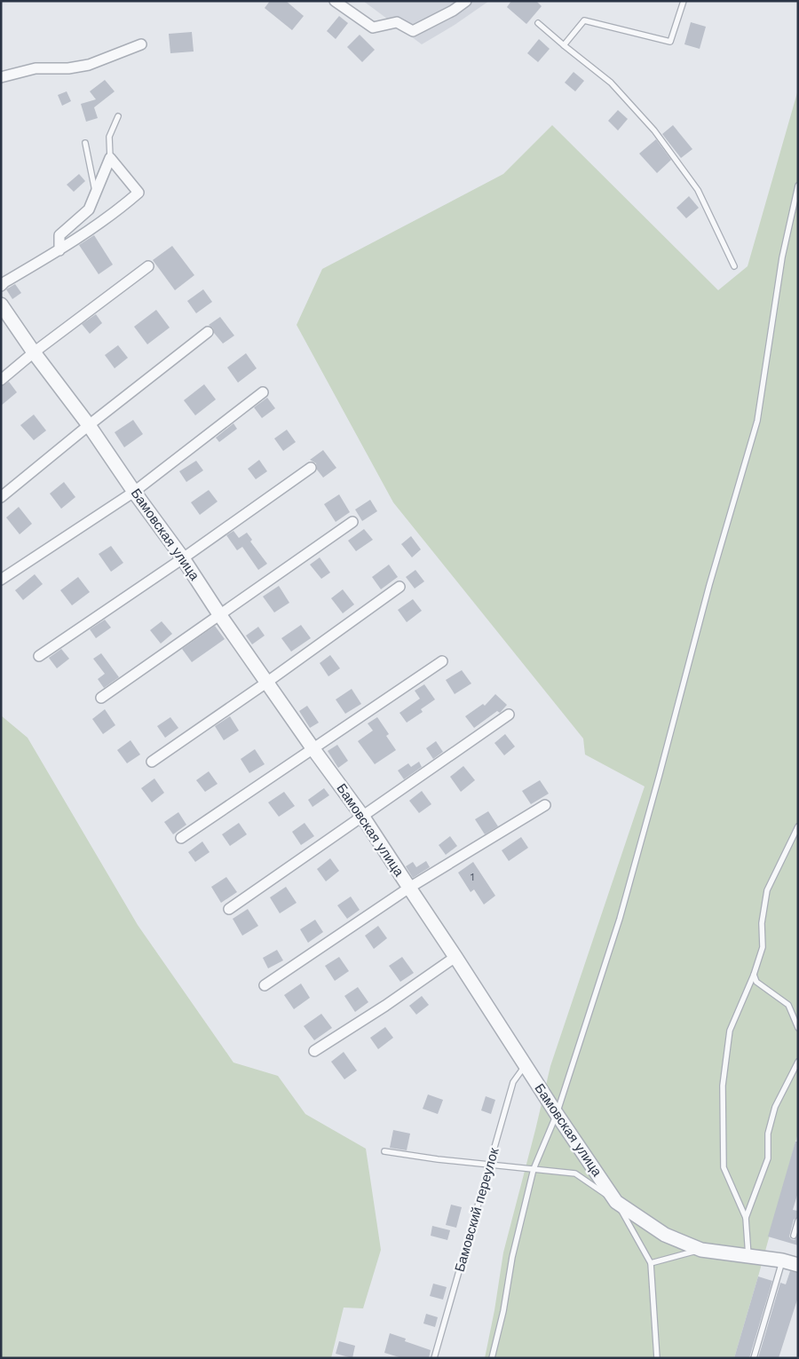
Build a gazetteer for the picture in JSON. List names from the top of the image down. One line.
{"streets":{"street":["Бамовская улица"],"lane":["Бамовский переулок"]},"crossings":[["Бамовская улица","Бамовский переулок"]],"house_numbers":["1"]}
